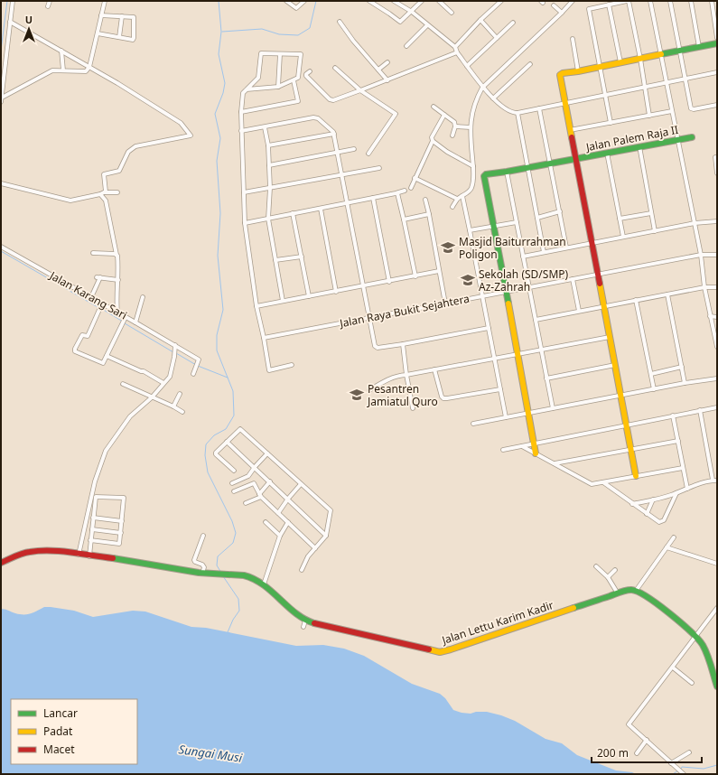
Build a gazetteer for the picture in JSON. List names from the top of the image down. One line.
{"streets":{"street":["Jalan Palem Raja II","Jalan Karang Sari","Jalan Raya Bukit Sejahtera","Jalan Lettu Karim Kadir"]},"water":["Sungai Musi"],"places":{"school or university":["Masjid Baiturrahman Poligon","Sekolah (SD/SMP) Az-Zahrah","Pesantren Jamiatul Quro"]},"legend":["Lancar","Padat","Macet"],"scale_bar":"200 m","north":"top"}
